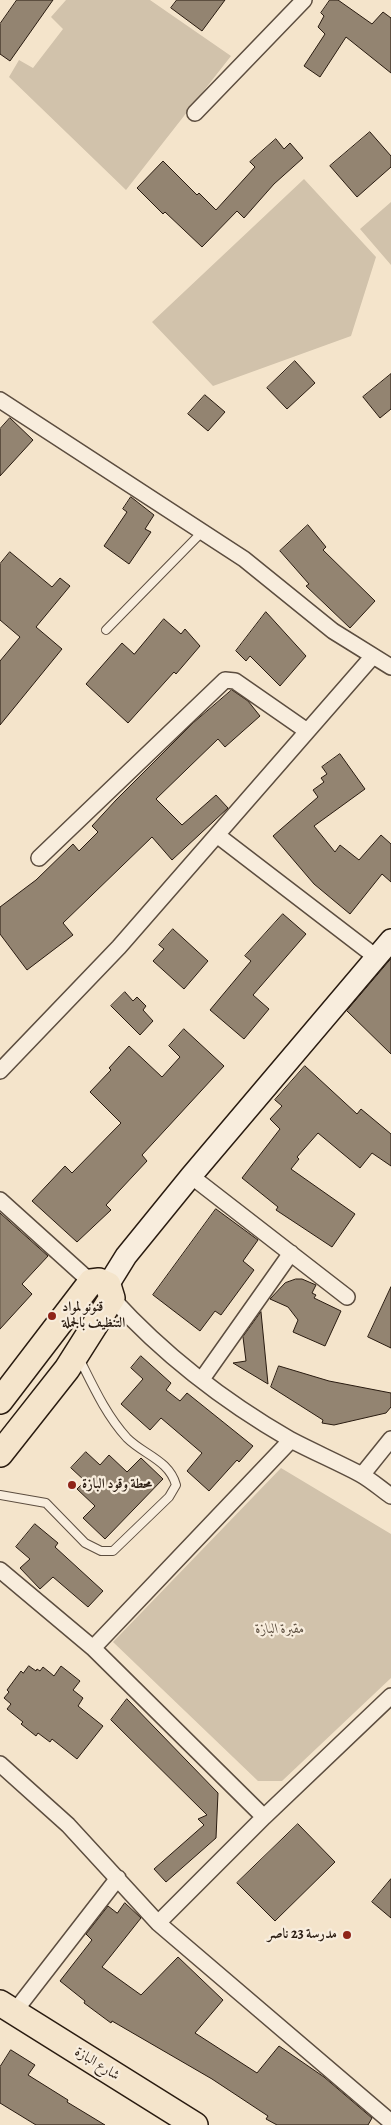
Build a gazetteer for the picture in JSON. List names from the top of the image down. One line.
{"streets":{"main road":["شارع البازة"]},"parks":["مقبرة البازة"],"places":["قنونو لمواد التنظيف بالجملة","محطة وقود البازة","مدرسة 23 ناصر"]}
